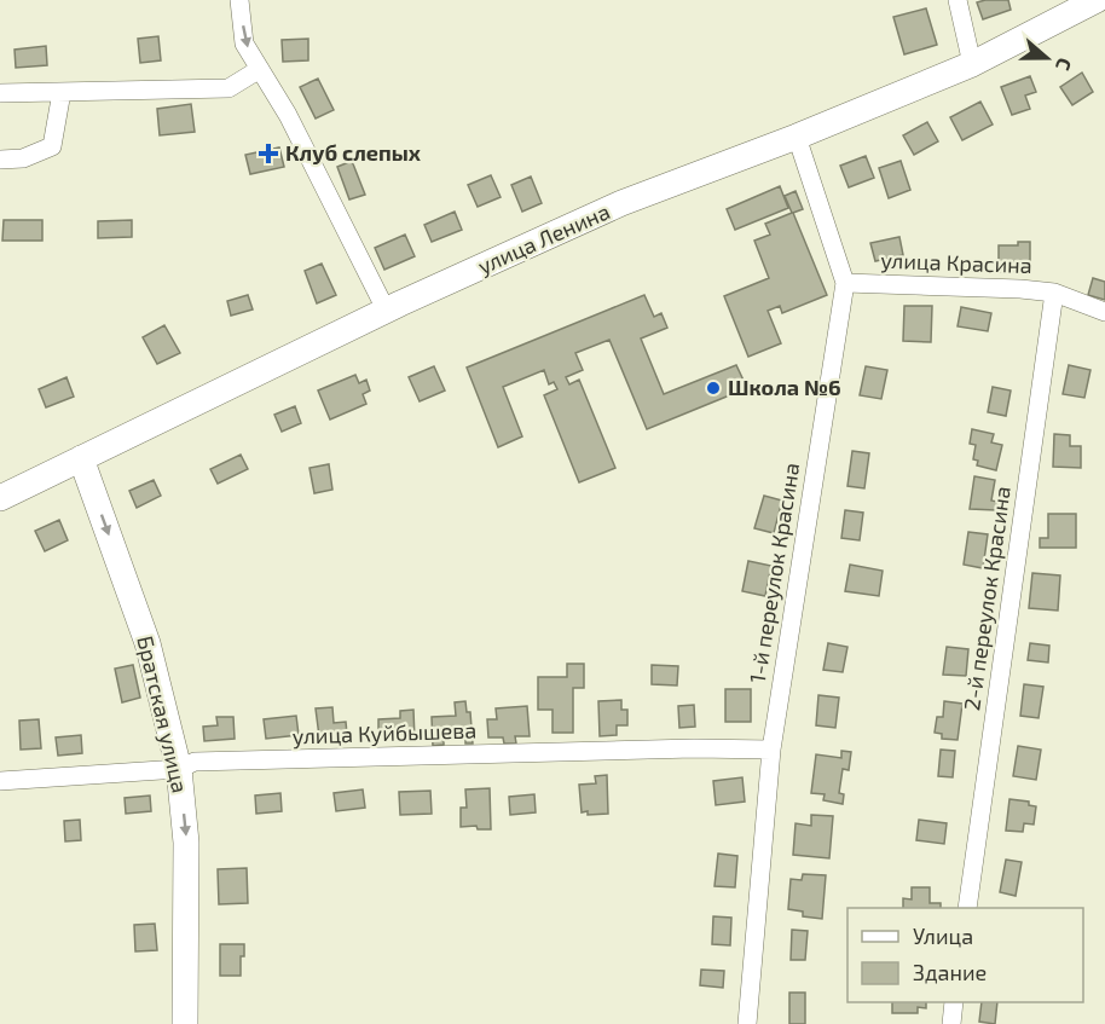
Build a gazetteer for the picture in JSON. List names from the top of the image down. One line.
{"streets":{"main road":["улица Ленина","Братская улица"],"street":["улица Красина","1-й переулок Красина","2-й переулок Красина","улица Куйбышева"]},"crossings":[["улица Ленина","1-й переулок Красина"],["улица Ленина","Братская улица"],["улица Красина","1-й переулок Красина"],["улица Красина","2-й переулок Красина"],["1-й переулок Красина","улица Куйбышева"],["Братская улица","улица Куйбышева"]],"one_way":["Братская улица"],"places":{"health":["Клуб слепых"],"other":["Школа №6"]},"legend":["Улица","Здание"],"north":"right"}
